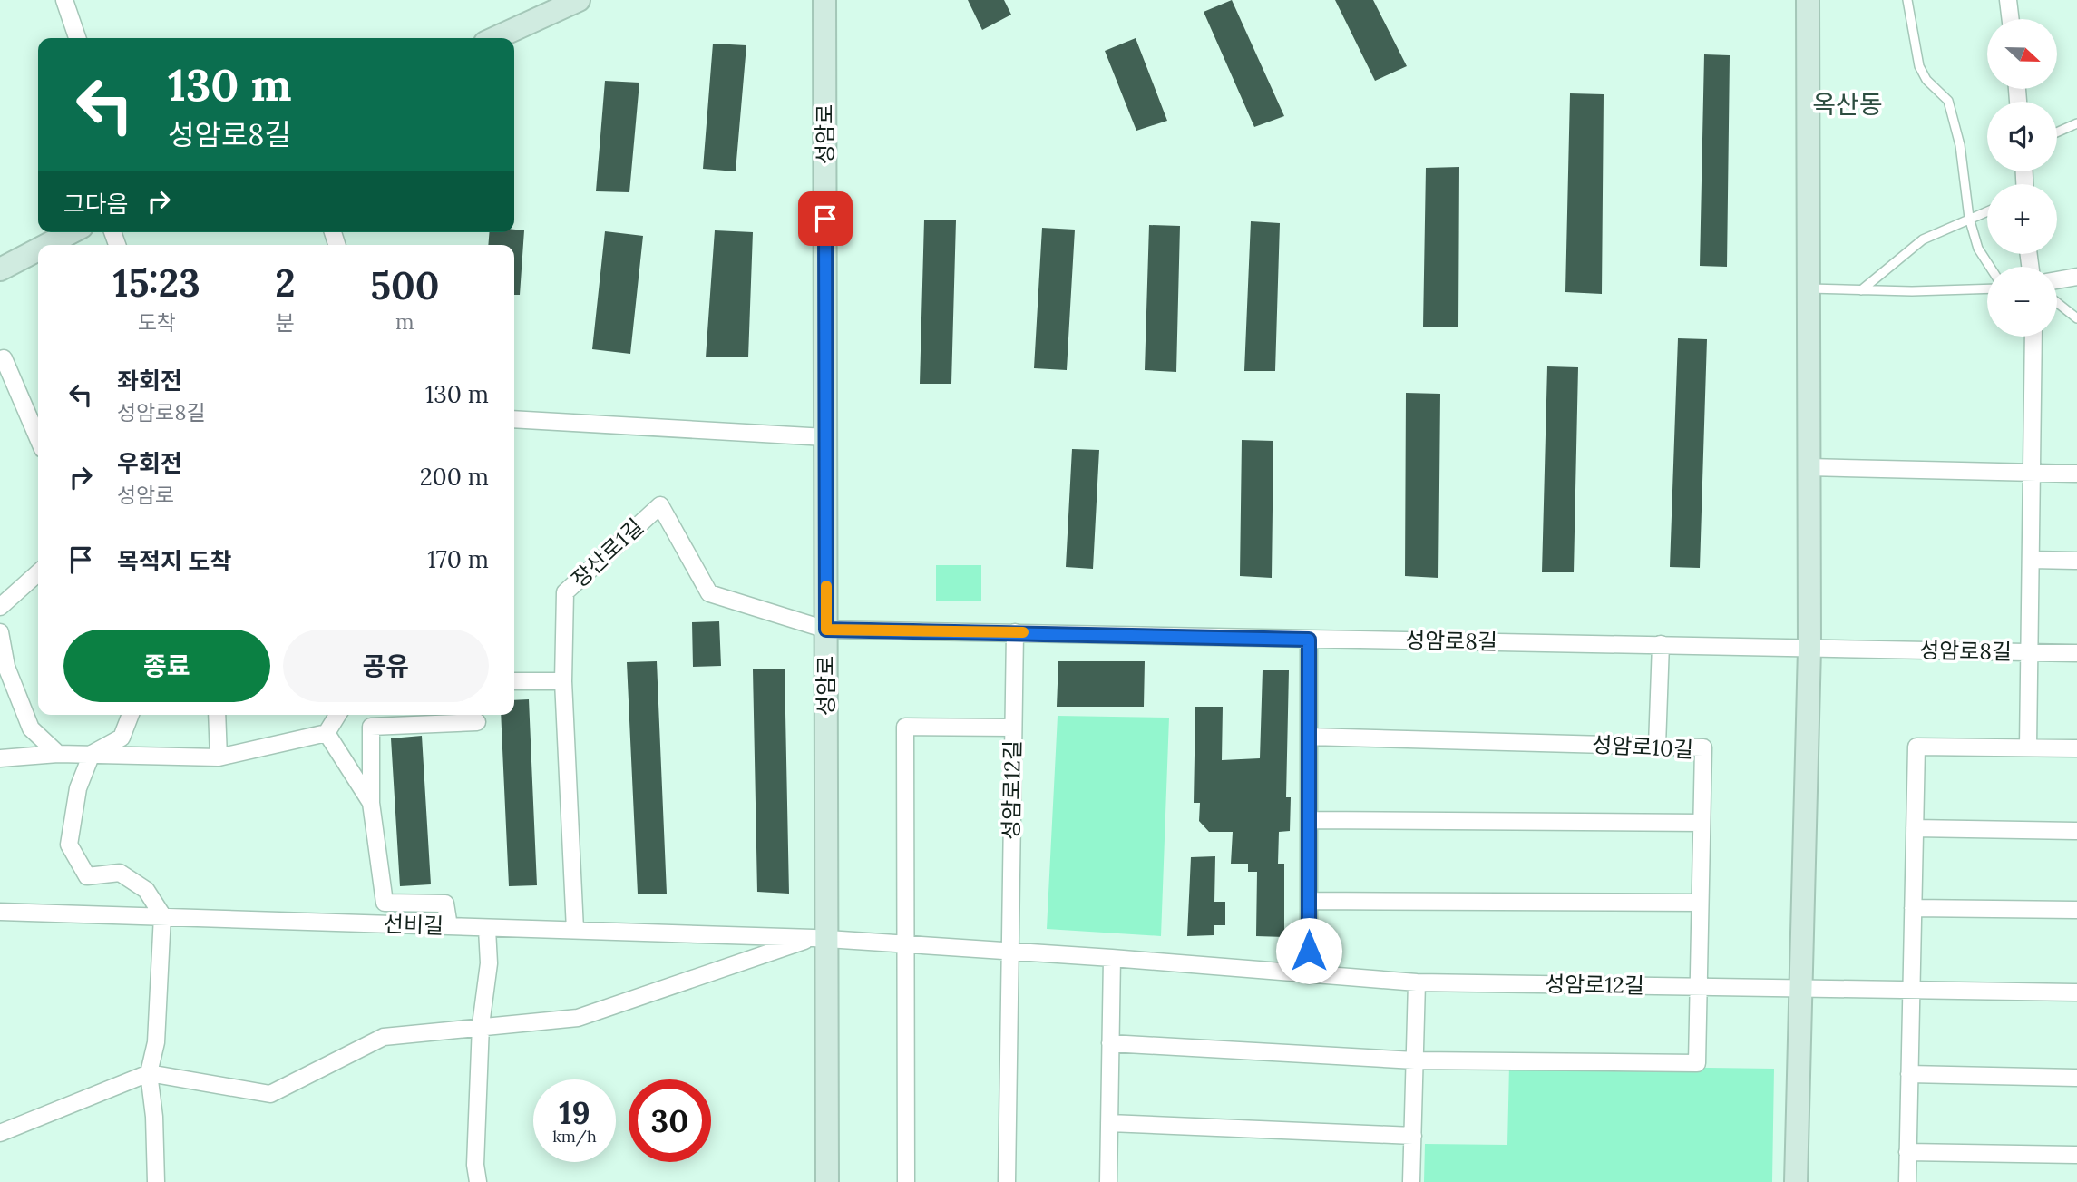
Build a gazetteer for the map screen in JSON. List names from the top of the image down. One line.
{"streets":{"street":["성암로","장산로1길","성암로8길","성암로10길","성암로12길","선비길"]},"crossings":[["성암로","성암로8길"],["성암로","성암로12길"],["성암로","선비길"],["장산로1길","성암로8길"],["장산로1길","선비길"],["성암로10길","성암로12길"],["성암로12길","선비길"]],"districts":["옥산동"],"north":"right","page":{"map_buttons":["+","−"],"turn":["130 m","성암로8길"],"then":"그다음","eta":["15:23","도착","2","분","500","m"],"list":[{"name":"좌회전","note":"성암로8길","value":"130 m"},{"name":"우회전","note":"성암로","value":"200 m"},{"name":"목적지 도착","value":"170 m"}],"buttons":["종료","공유"],"speed":"19 km/h","limit":"30"}}
